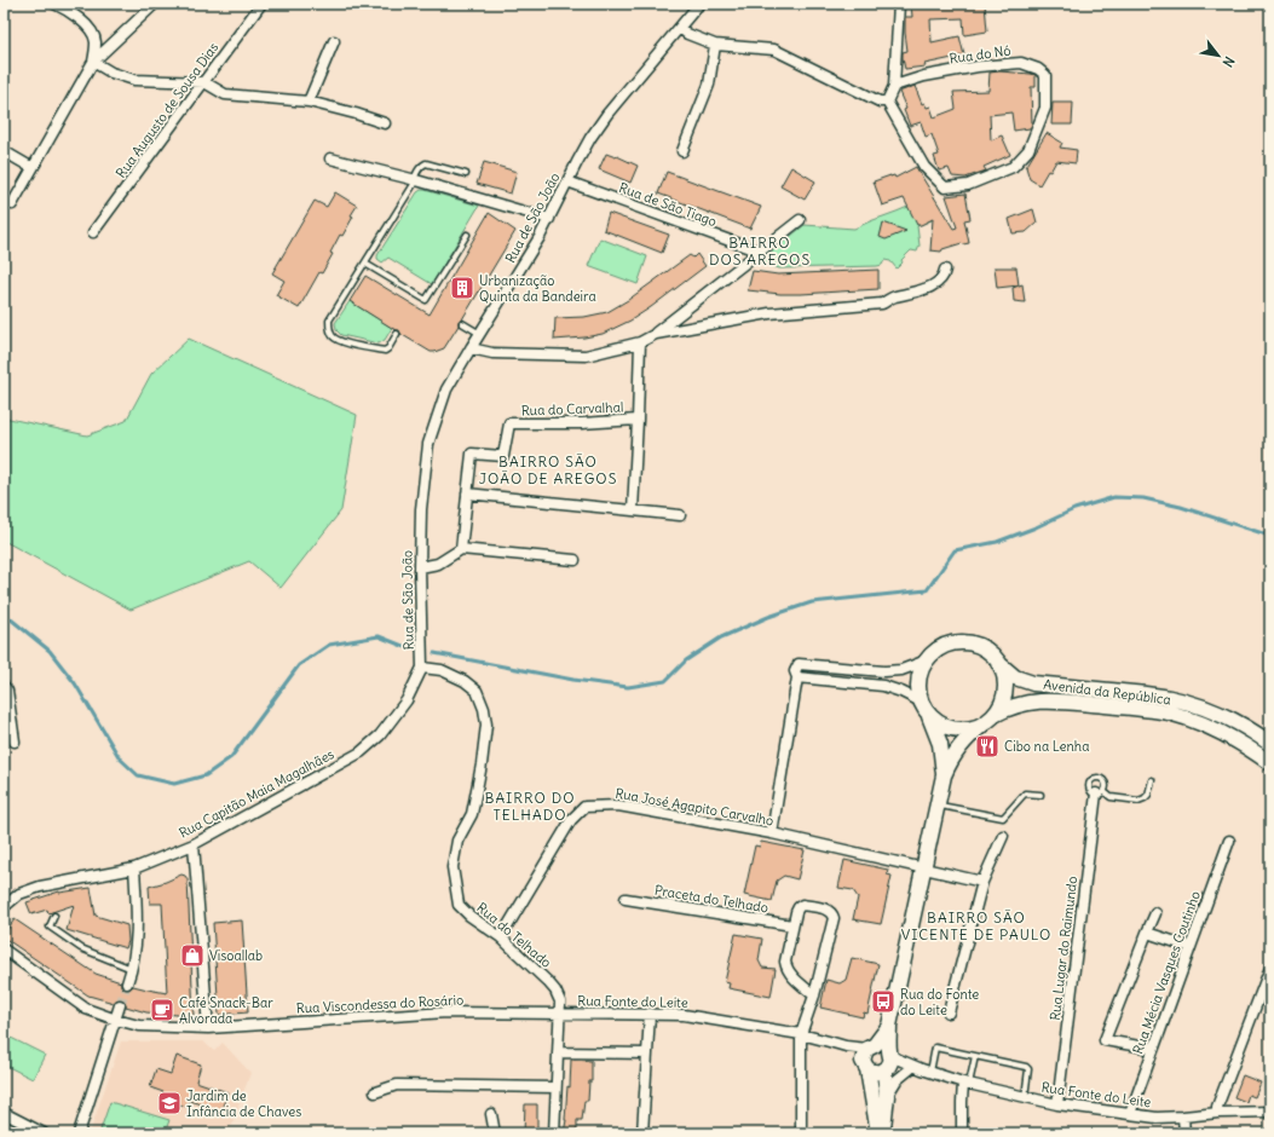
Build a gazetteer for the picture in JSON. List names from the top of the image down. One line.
{"streets":{"street":["Rua do Nó","Rua Augusto de Sousa Dias","Rua de São Tiago","Rua de São João","Rua do Carvalhal","Avenida da República","Rua Capitão Maia Magalhães","Rua José Agapito Carvalho","Praceta do Telhado","Rua do Telhado","Rua Lugar do Raimundo","Rua Mécia Vasques Coutinho","Rua Fonte do Leite","Rua Viscondessa do Rosário"]},"crossings":[["Rua de São Tiago","Rua de São João"],["Rua de São João","Rua Capitão Maia Magalhães"],["Rua de São João","Rua do Telhado"],["Rua Capitão Maia Magalhães","Rua do Telhado"],["Rua José Agapito Carvalho","Rua do Telhado"],["Rua do Telhado","Rua Fonte do Leite"],["Rua do Telhado","Rua Viscondessa do Rosário"],["Rua Lugar do Raimundo","Rua Fonte do Leite"],["Rua Mécia Vasques Coutinho","Rua Fonte do Leite"],["Rua Fonte do Leite","Rua Viscondessa do Rosário"]],"districts":["BAIRRO DOS AREGOS","BAIRRO SÃO JOÃO DE AREGOS","BAIRRO DO TELHADO","BAIRRO SÃO VICENTE DE PAULO"],"places":{"building":["Urbanização Quinta da Bandeira"],"restaurant":["Cibo na Lenha"],"shop":["Visoallab"],"bus stop":["Rua do Fonte do Leite"],"cafe":["Café Snack-Bar Alvorada"],"school or university":["Jardim de Infância de Chaves"]},"north":"bottom right"}
